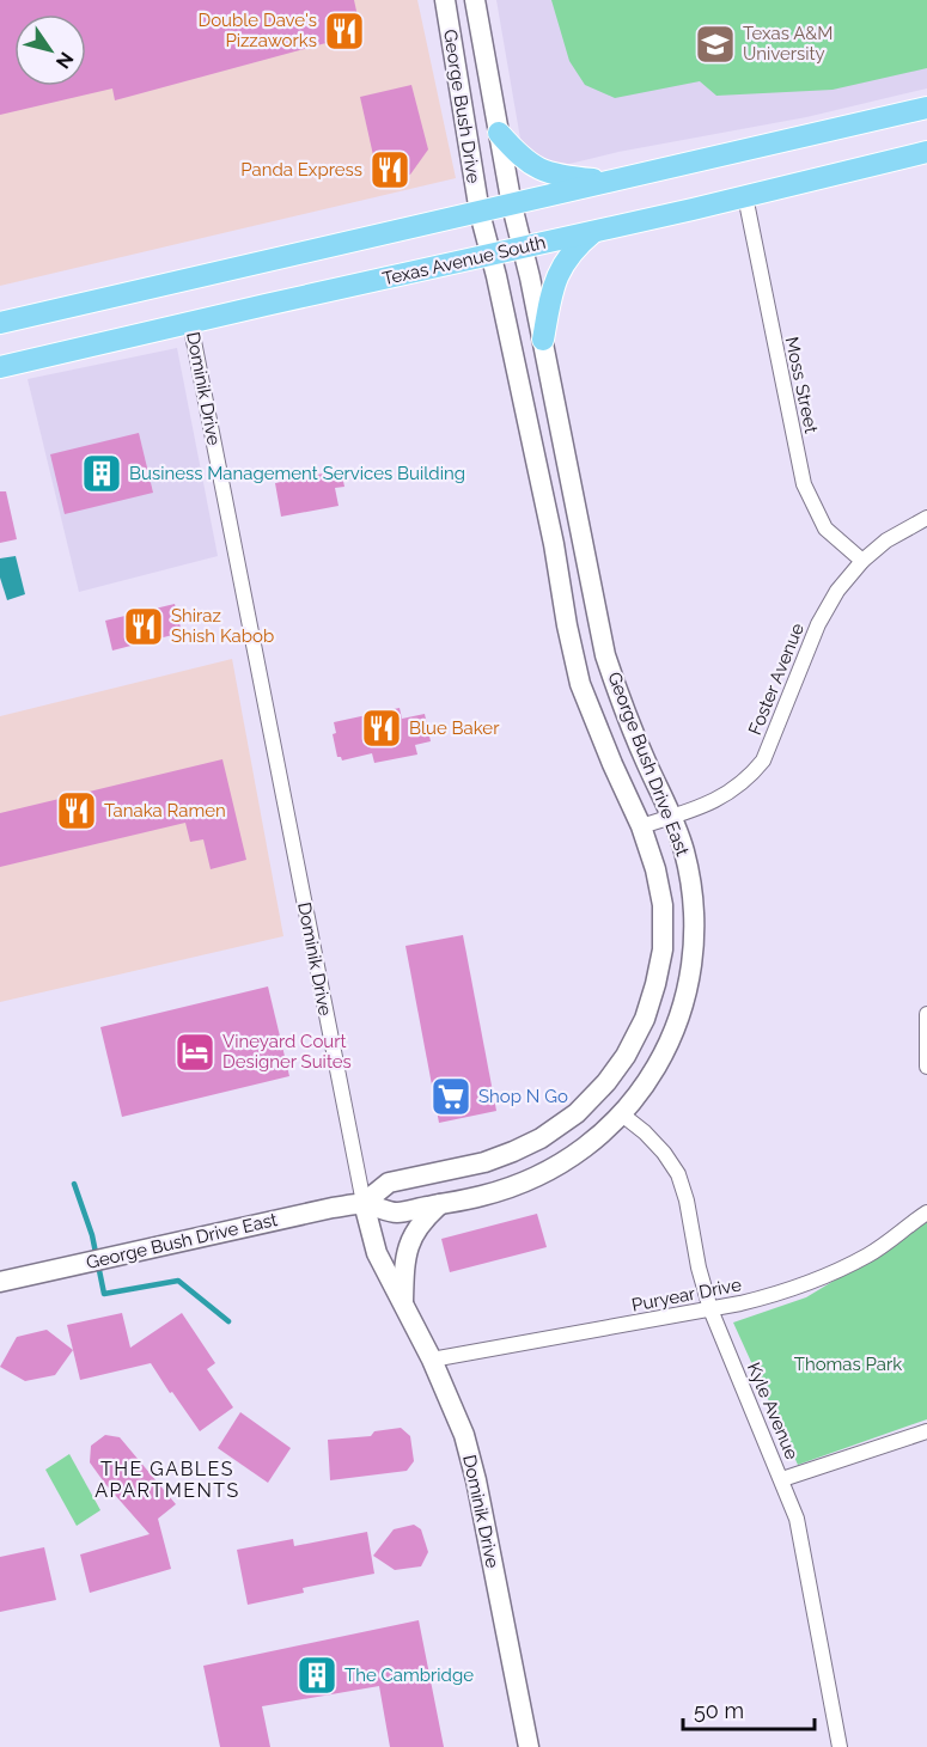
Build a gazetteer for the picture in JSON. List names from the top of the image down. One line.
{"streets":{"main road":["Texas Avenue South"],"street":["George Bush Drive","Moss Street","Dominik Drive","Foster Avenue","George Bush Drive East","Puryear Drive","Kyle Avenue"]},"crossings":[["George Bush Drive","George Bush Drive East"],["Texas Avenue South","Moss Street"],["Texas Avenue South","Dominik Drive"],["Texas Avenue South","George Bush Drive East"],["Moss Street","Foster Avenue"],["Dominik Drive","George Bush Drive East"],["Dominik Drive","Puryear Drive"],["Foster Avenue","George Bush Drive East"],["George Bush Drive East","Kyle Avenue"],["Puryear Drive","Kyle Avenue"]],"districts":["THE GABLES APARTMENTS"],"parks":["Thomas Park"],"places":{"restaurant":["Double Dave's Pizzaworks","Panda Express","Shiraz Shish Kabob","Blue Baker","Tanaka Ramen"],"school or university":["Texas A&M University"],"building":["Business Management Services Building","The Cambridge"],"hotel":["Vineyard Court Designer Suites"],"supermarket":["Shop N Go"]},"scale_bar":"50 m","north":"bottom right"}
